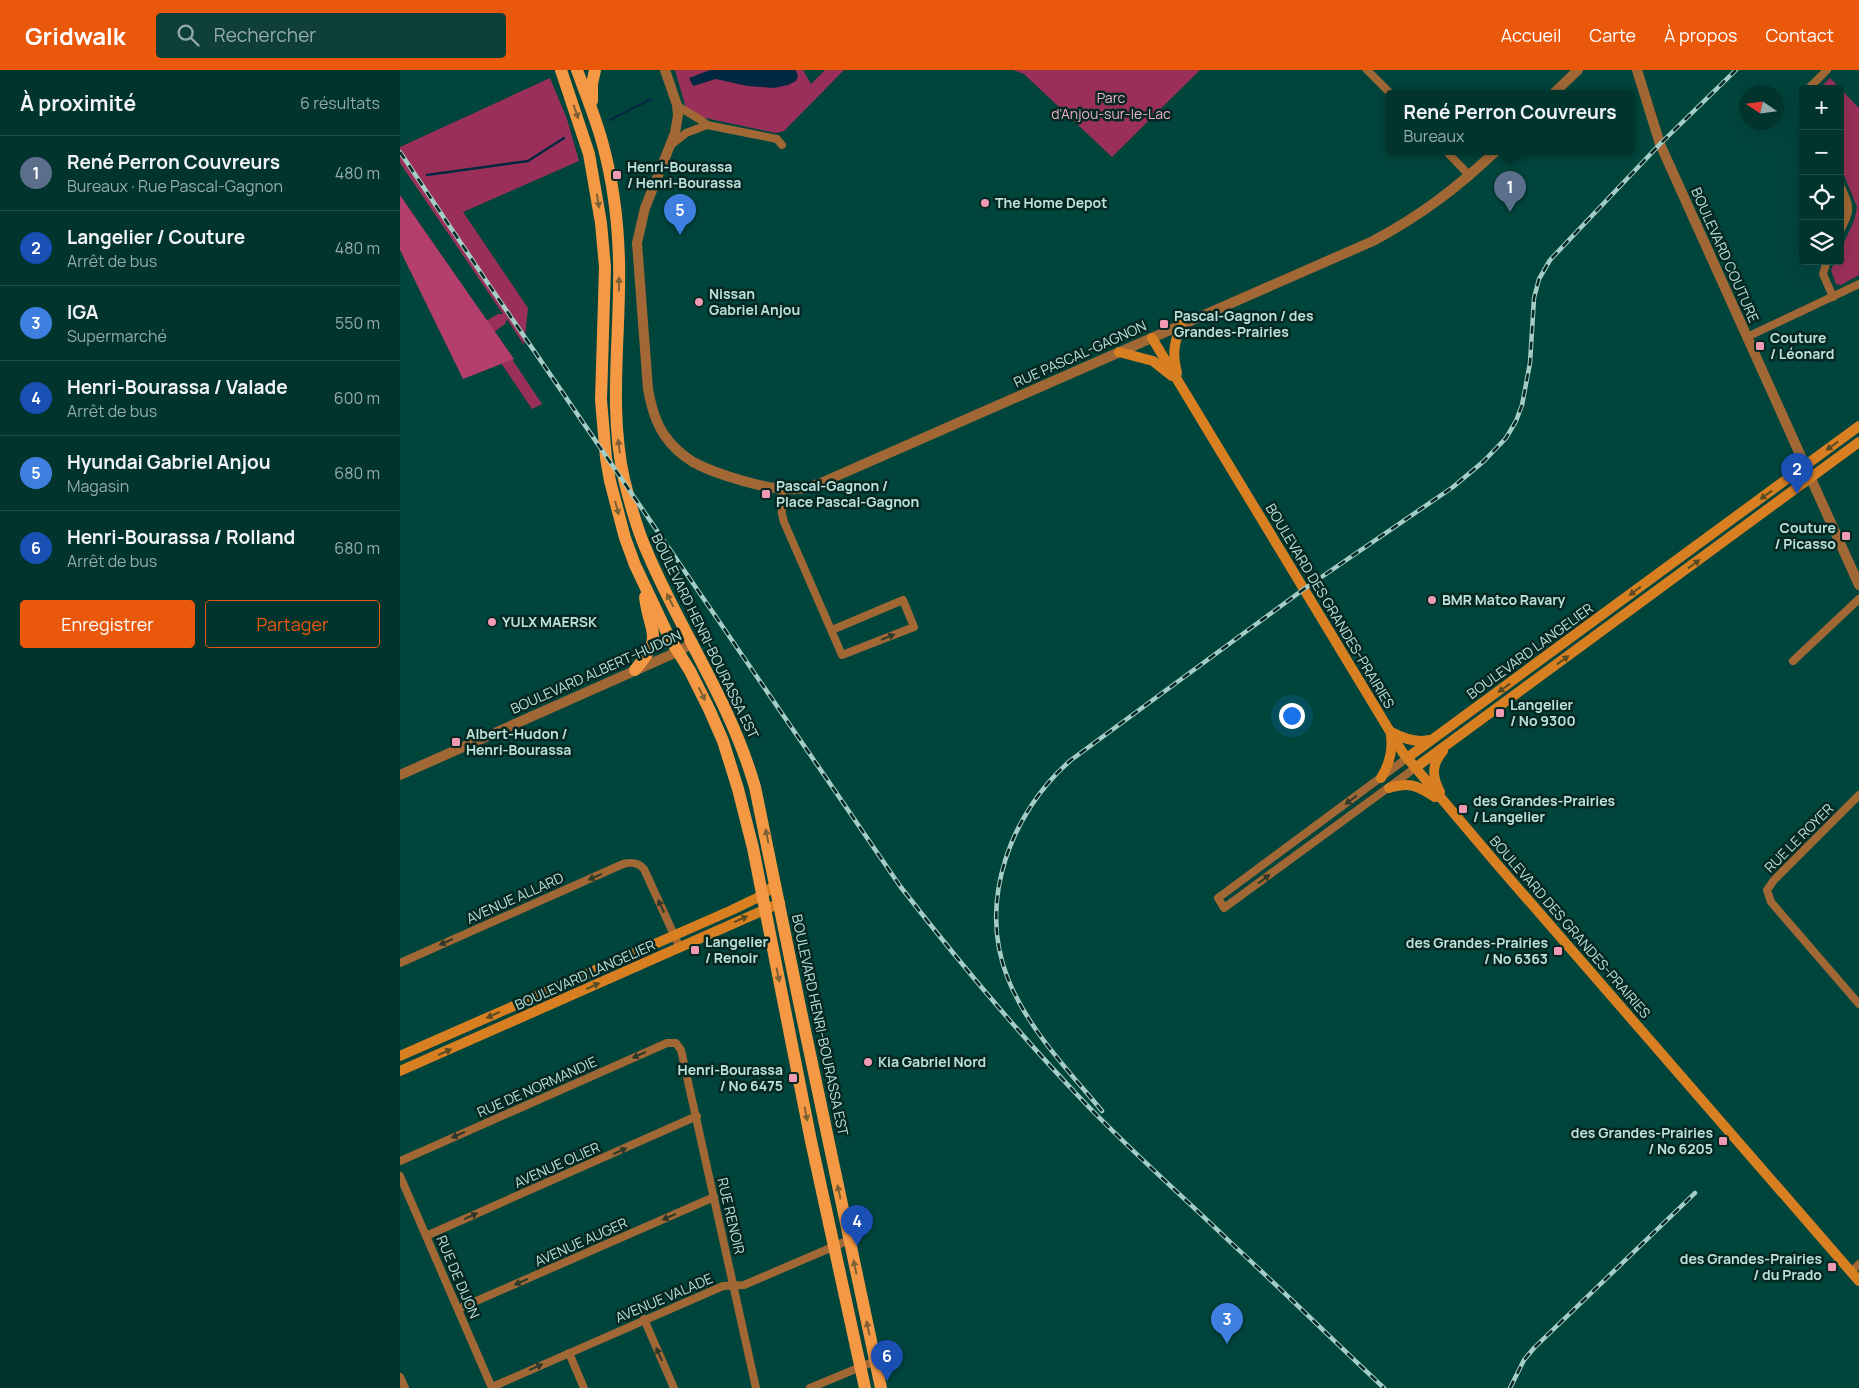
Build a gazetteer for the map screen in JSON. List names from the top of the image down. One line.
{"streets":{"main road":["BOULEVARD DES GRANDES-PRAIRIES","BOULEVARD HENRI-BOURASSA EST","BOULEVARD LANGELIER"],"street":["BOULEVARD COUTURE","RUE PASCAL-GAGNON","BOULEVARD ALBERT-HUDON","RUE LE ROYER","AVENUE ALLARD","RUE DE NORMANDIE","AVENUE OLIER","RUE RENOIR","AVENUE AUGER","RUE DE DIJON","AVENUE VALADE"]},"crossings":[["BOULEVARD COUTURE","BOULEVARD LANGELIER"],["RUE PASCAL-GAGNON","BOULEVARD DES GRANDES-PRAIRIES"],["BOULEVARD DES GRANDES-PRAIRIES","BOULEVARD LANGELIER"],["BOULEVARD HENRI-BOURASSA EST","BOULEVARD LANGELIER"],["BOULEVARD HENRI-BOURASSA EST","BOULEVARD ALBERT-HUDON"],["BOULEVARD HENRI-BOURASSA EST","AVENUE VALADE"],["BOULEVARD LANGELIER","AVENUE ALLARD"],["RUE DE NORMANDIE","RUE RENOIR"],["AVENUE OLIER","RUE RENOIR"],["AVENUE OLIER","RUE DE DIJON"],["RUE RENOIR","AVENUE AUGER"],["RUE RENOIR","AVENUE VALADE"],["AVENUE AUGER","RUE DE DIJON"],["RUE DE DIJON","AVENUE VALADE"]],"one_way":["AVENUE ALLARD","RUE DE NORMANDIE","AVENUE OLIER","AVENUE AUGER"],"parks":["Parc d'Anjou-sur-le-Lac"],"places":{"transit":["Henri-Bourassa / Henri-Bourassa","Pascal-Gagnon / des Grandes-Prairies","Couture / Léonard","Pascal-Gagnon / Place Pascal-Gagnon","Couture / Picasso","Langelier / No 9300","Albert-Hudon / Henri-Bourassa","des Grandes-Prairies / Langelier","Langelier / Renoir","des Grandes-Prairies / No 6363","Henri-Bourassa / No 6475","des Grandes-Prairies / No 6205","des Grandes-Prairies / du Prado"],"other":["The Home Depot","Nissan Gabriel Anjou","BMR Matco Ravary","YULX MAERSK","Kia Gabriel Nord"]},"north":"left","page":{"header":"Gridwalk","search":"Rechercher","nav":["Accueil","Carte","À propos","Contact"],"heading":["À proximité","6 résultats"],"map_buttons":["+","−"],"popup":["René Perron Couvreurs","Bureaux"],"list":[{"mark":"1","name":"René Perron Couvreurs","note":"Bureaux · Rue Pascal-Gagnon","value":"480 m"},{"mark":"2","name":"Langelier / Couture","note":"Arrêt de bus","value":"480 m"},{"mark":"3","name":"IGA","note":"Supermarché","value":"550 m"},{"mark":"4","name":"Henri-Bourassa / Valade","note":"Arrêt de bus","value":"600 m"},{"mark":"5","name":"Hyundai Gabriel Anjou","note":"Magasin","value":"680 m"},{"mark":"6","name":"Henri-Bourassa / Rolland","note":"Arrêt de bus","value":"680 m"}],"pins":["1","5","2","4","3","6"],"buttons":["Enregistrer","Partager"]}}
